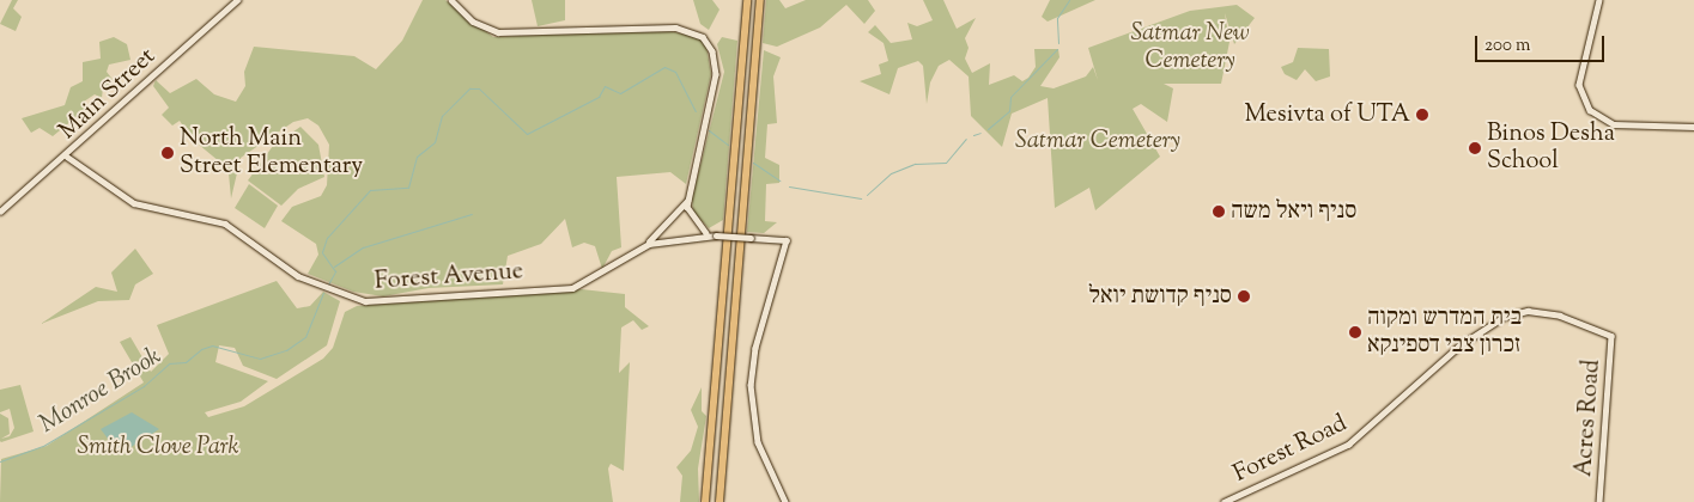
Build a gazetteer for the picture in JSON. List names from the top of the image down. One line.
{"streets":{"street":["Main Street","Forest Avenue","Acres Road","Forest Road"]},"crossings":[["Main Street","Forest Avenue"],["Acres Road","Forest Road"]],"water":["Monroe Brook"],"parks":["Satmar New Cemetery","Satmar Cemetery","Smith Clove Park"],"places":["Mesivta of UTA","Binos Desha School","North Main Street Elementary","סניף ויאל משה","סניף קדושת יואל","בית המדרש ומקוה זכרון צבי דספינקא"],"scale_bar":"200 m"}
